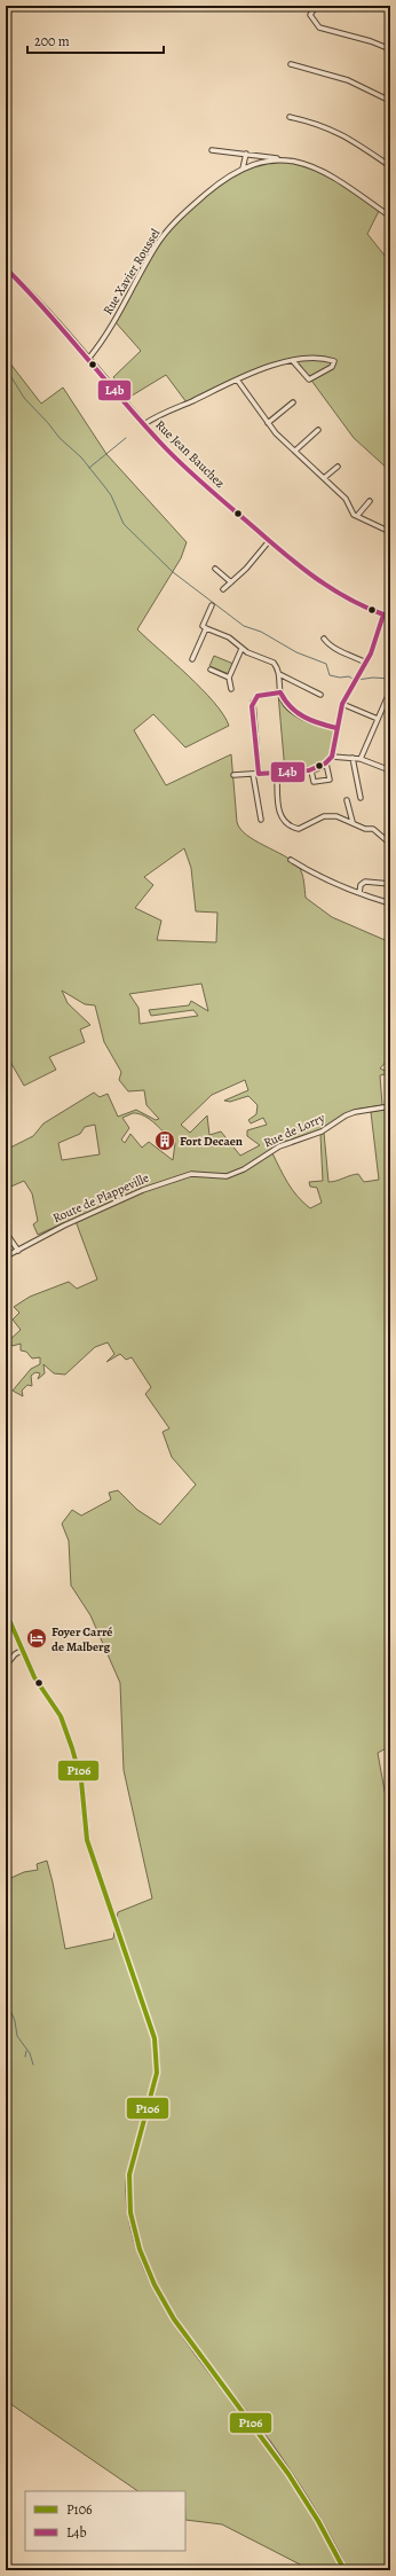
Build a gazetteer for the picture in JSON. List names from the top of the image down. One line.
{"streets":{"street":["Rue Xavier Roussel","Rue Jean Bauchez","Rue de Lorry","Route de Plappeville"]},"crossings":[["Rue Xavier Roussel","Rue Jean Bauchez"],["Rue de Lorry","Route de Plappeville"]],"places":{"building":["Fort Decaen"],"hotel":["Foyer Carré de Malberg"]},"lines":["transit line L4b","transit line P106"],"legend":["P106","L4b"],"scale_bar":"200 m"}
